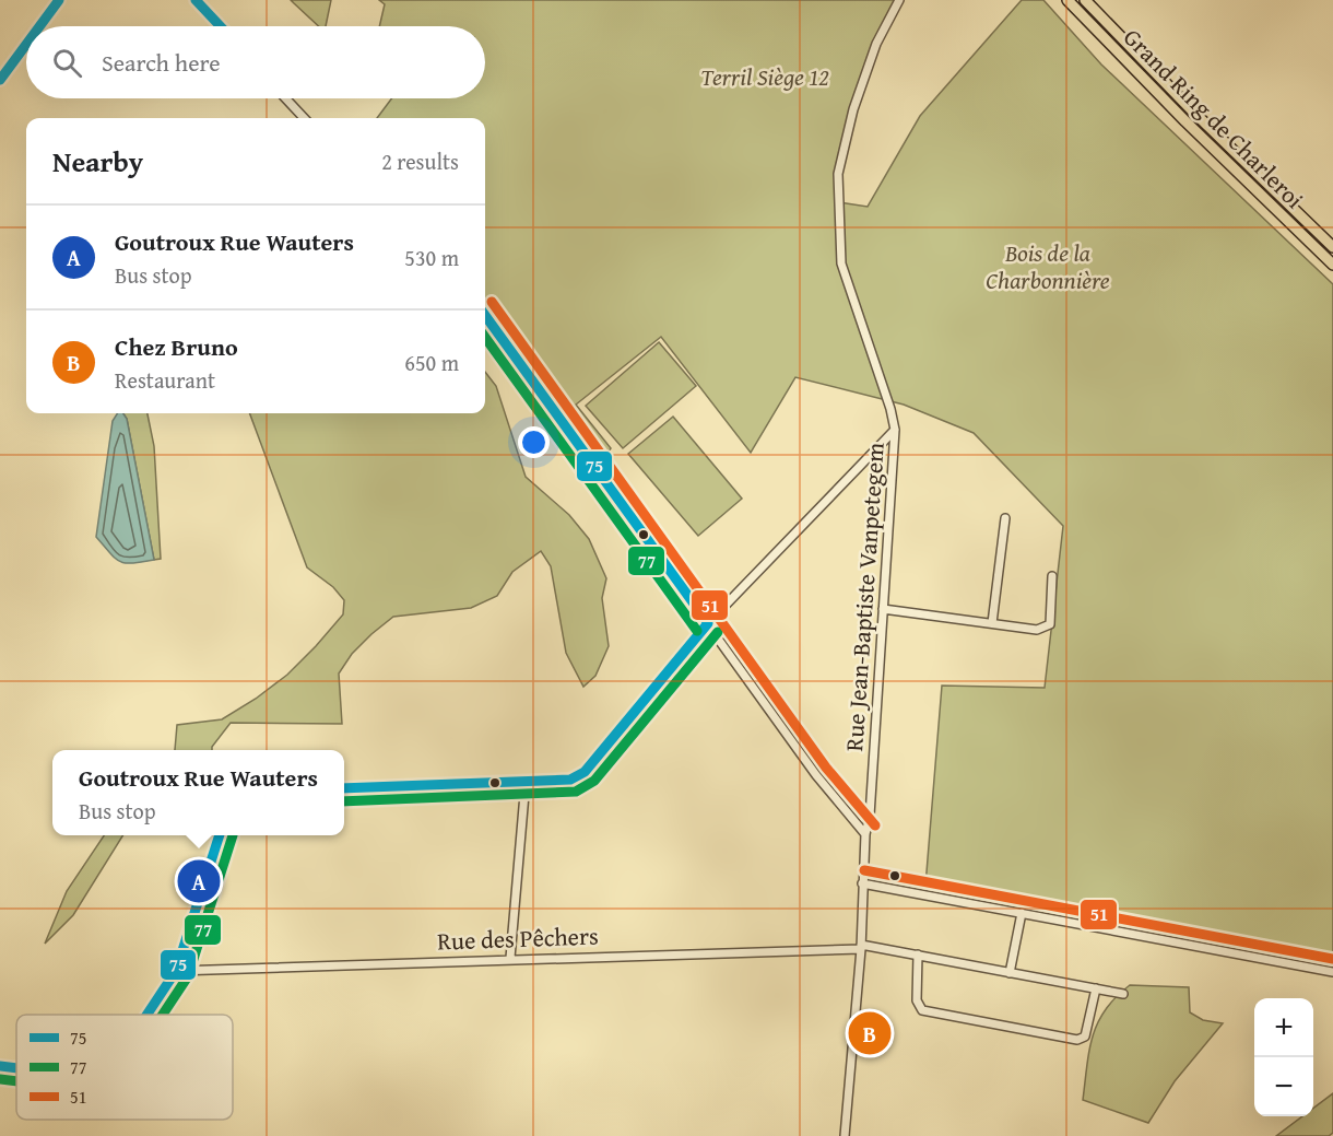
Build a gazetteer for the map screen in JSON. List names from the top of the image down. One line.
{"streets":{"highway":["Grand Ring de Charleroi"],"street":["Rue Jean-Baptiste Vanpetegem","Rue des Pêchers"]},"crossings":[["Rue Jean-Baptiste Vanpetegem","Rue des Pêchers"]],"parks":["Terril Siège 12","Bois de la Charbonnière"],"lines":["transit line 75","transit line 51","transit line 77"],"legend":["75","77","51"],"page":{"search":"Search here","heading":["Nearby","2 results"],"list":[{"mark":"A","name":"Goutroux Rue Wauters","note":"Bus stop","value":"530 m"},{"mark":"B","name":"Chez Bruno","note":"Restaurant","value":"650 m"}],"popup":["Goutroux Rue Wauters","Bus stop"],"pins":["A","B"],"map_buttons":["+","−"]}}
